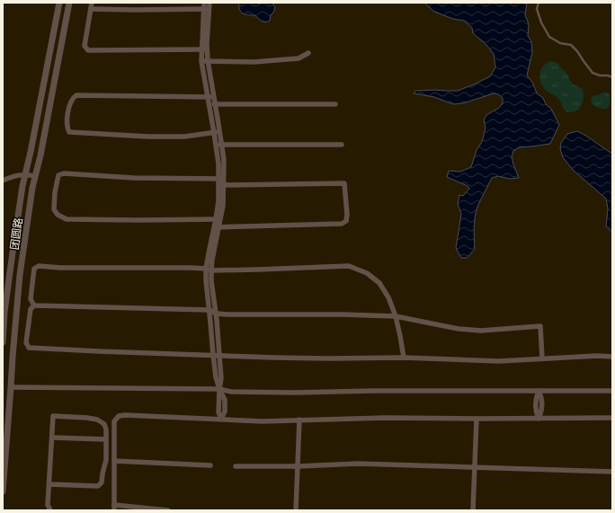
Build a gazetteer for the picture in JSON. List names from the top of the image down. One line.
{"streets":{"street":["团圆路"]}}
